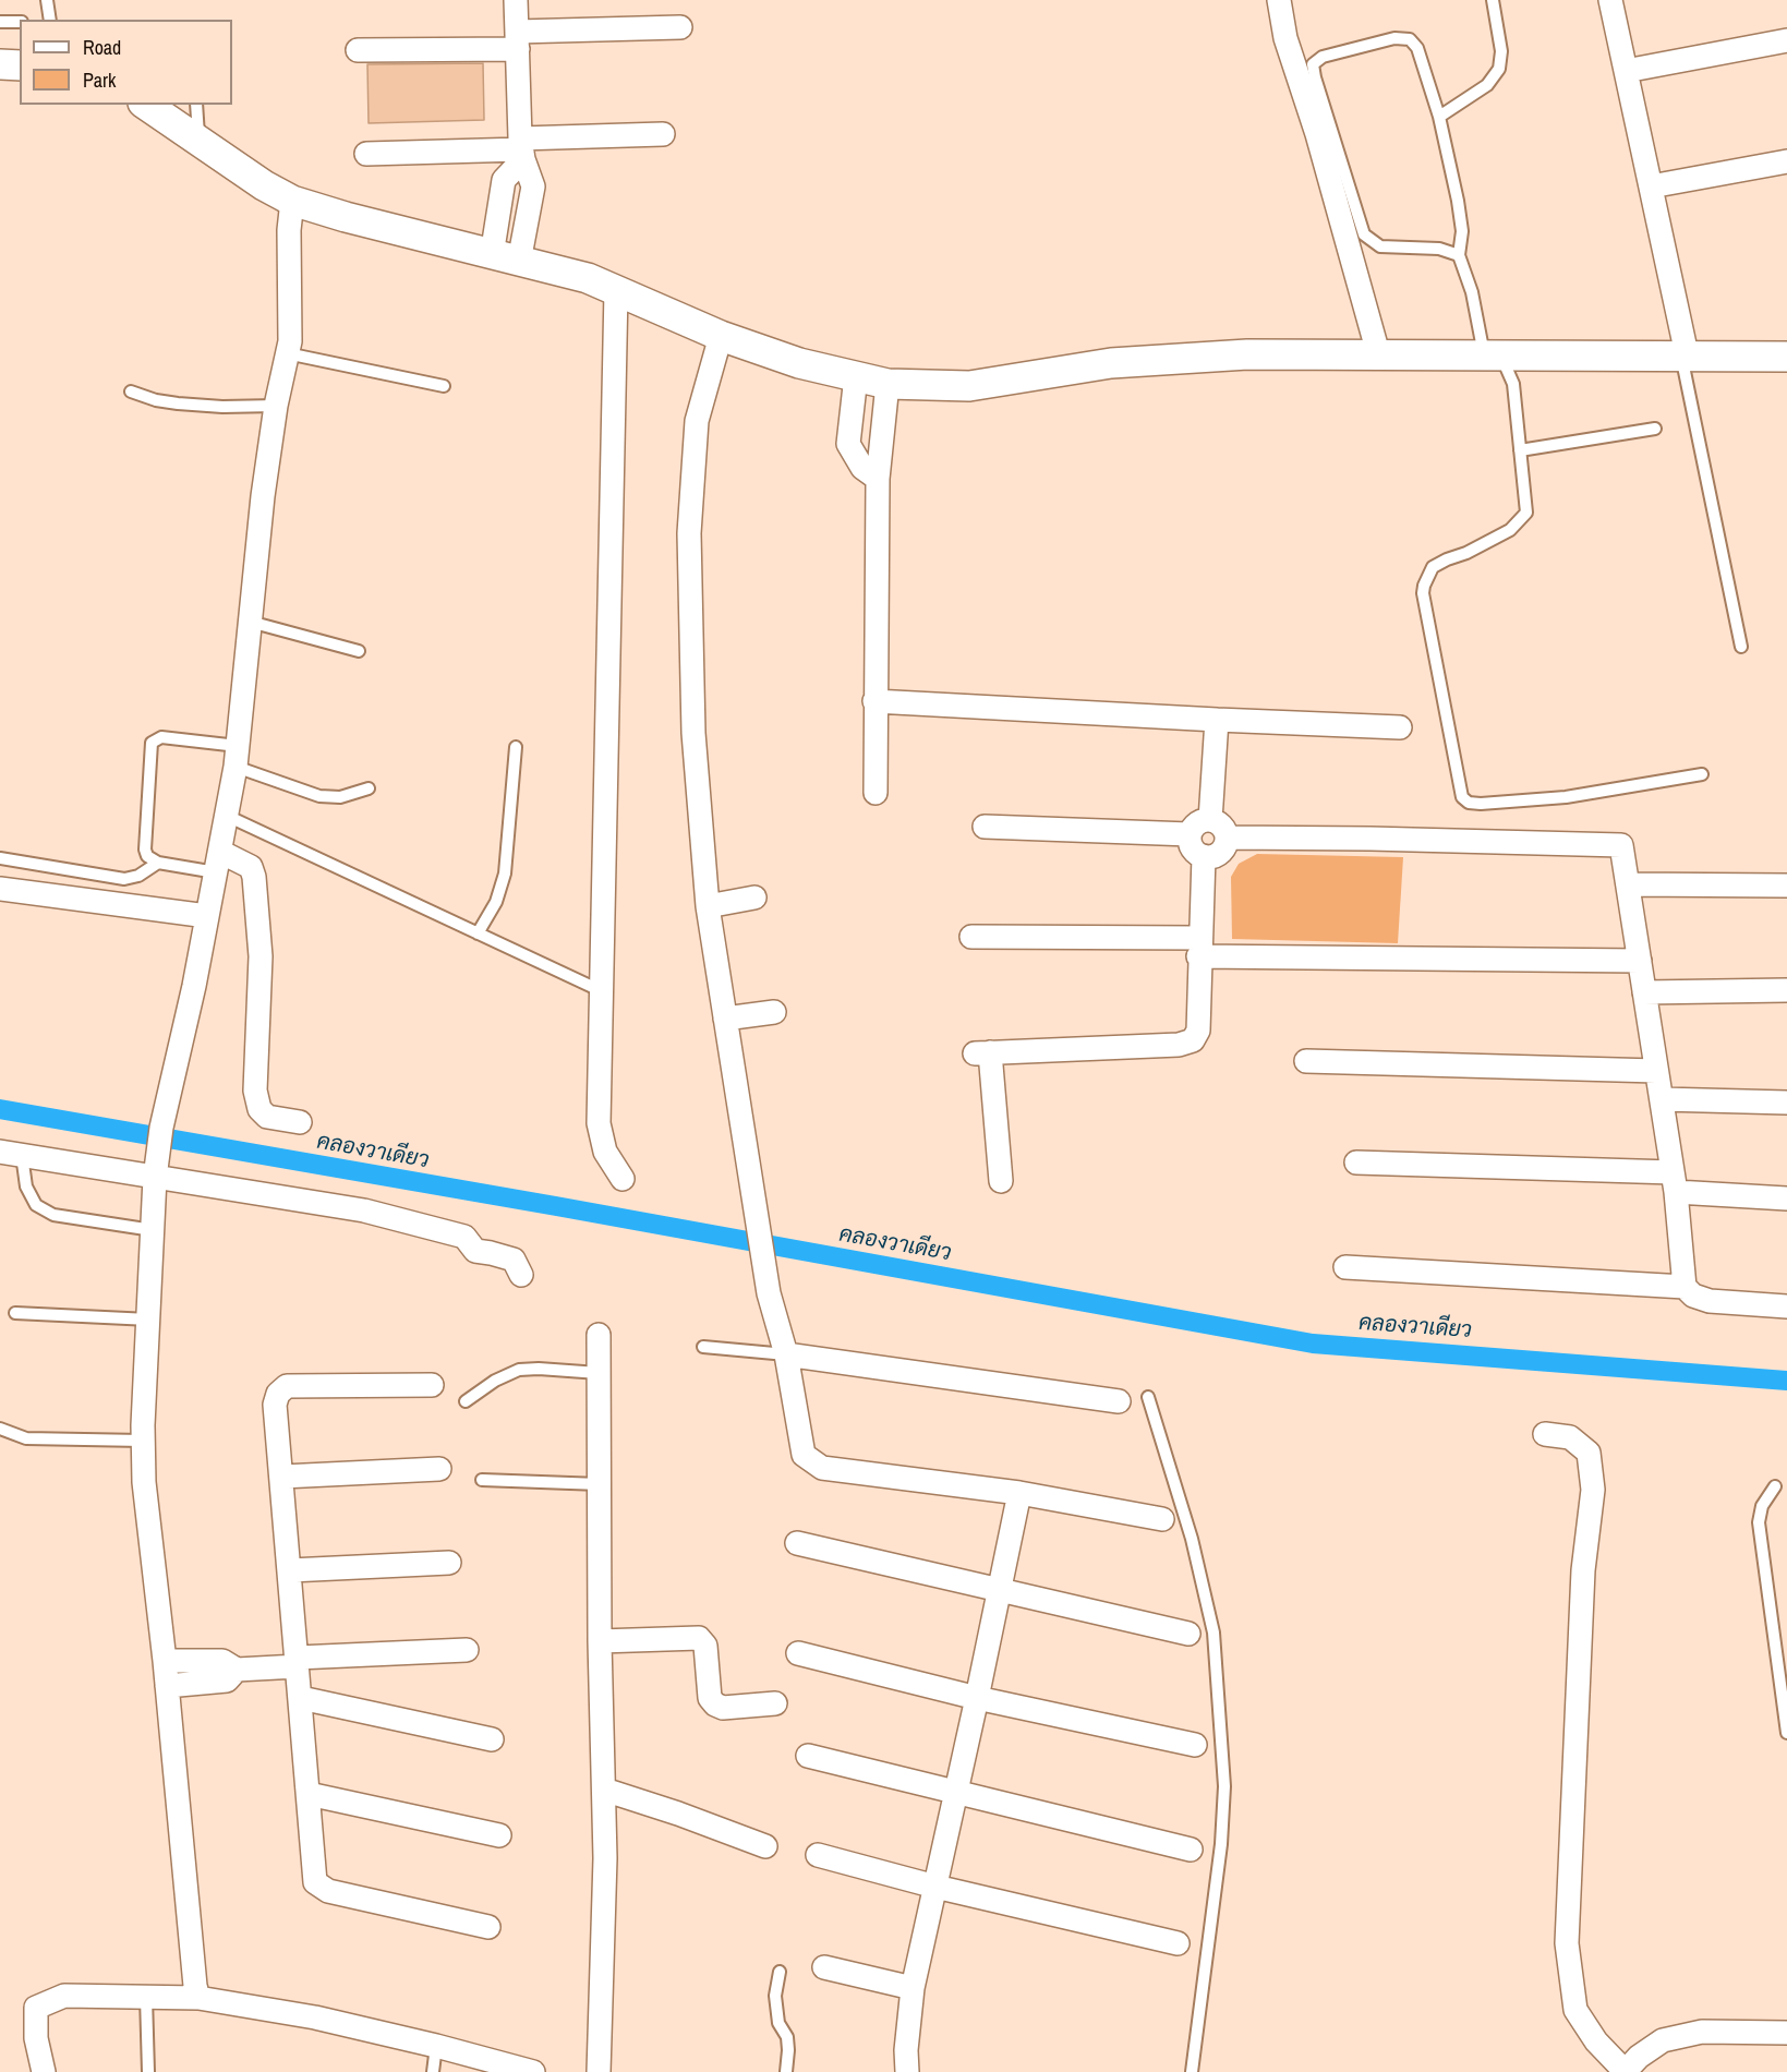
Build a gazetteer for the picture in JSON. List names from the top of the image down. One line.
{"water":["คลองวาเดียว"],"legend":["Road","Park"]}
